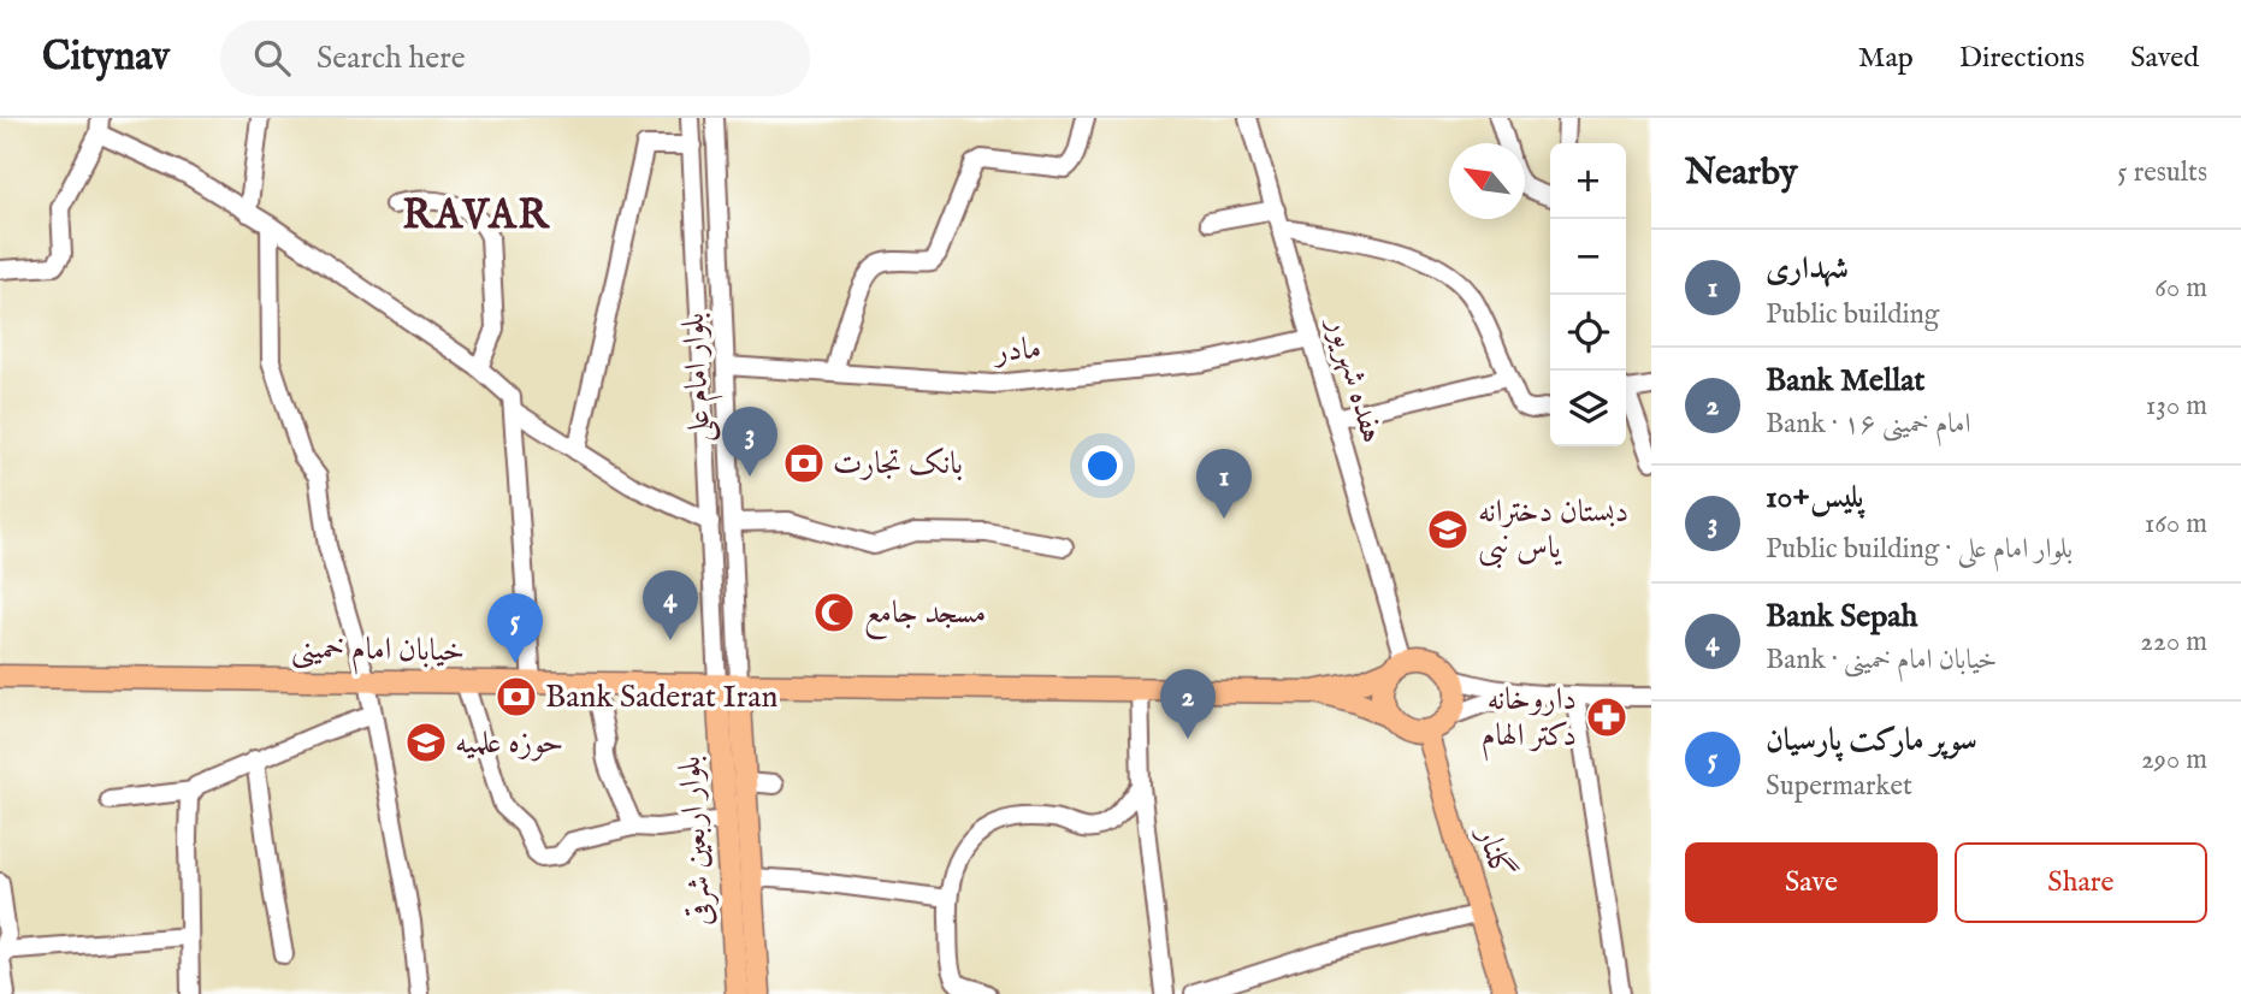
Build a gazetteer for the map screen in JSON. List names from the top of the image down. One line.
{"streets":{"main road":["خیابان امام خمینی","بلوار اربعین شرقی","گلنار"],"street":["مادر","بلوار امام علی","هفده شهریور"]},"crossings":[["مادر","بلوار امام علی"],["مادر","هفده شهریور"],["بلوار امام علی","خیابان امام خمینی"],["بلوار امام علی","بلوار اربعین شرقی"],["هفده شهریور","گلنار"],["خیابان امام خمینی","بلوار اربعین شرقی"]],"districts":["RAVAR"],"places":{"bank":["بانک تجارت","Bank Saderat Iran"],"school or university":["دبستان دخترانه یاس نبی","حوزه علمیه"],"mosque":["مسجد جامع"],"pharmacy":["داروخانه دکتر الهام"]},"north":"top left","page":{"header":"Citynav","search":"Search here","nav":["Map","Directions","Saved"],"heading":["Nearby","5 results"],"map_buttons":["+","−"],"list":[{"mark":"1","name":"شهداری","note":"Public building","value":"60 m"},{"mark":"2","name":"Bank Mellat","note":"Bank · امام خمینی ۱۶","value":"130 m"},{"mark":"3","name":"پلیس+10","note":"Public building · بلوار امام علی","value":"160 m"},{"mark":"4","name":"Bank Sepah","note":"Bank · خیابان امام خمینی","value":"220 m"},{"mark":"5","name":"سوپر مارکت پارسیان","note":"Supermarket","value":"290 m"}],"pins":["3","1","4","5","2"],"buttons":["Save","Share"]}}
